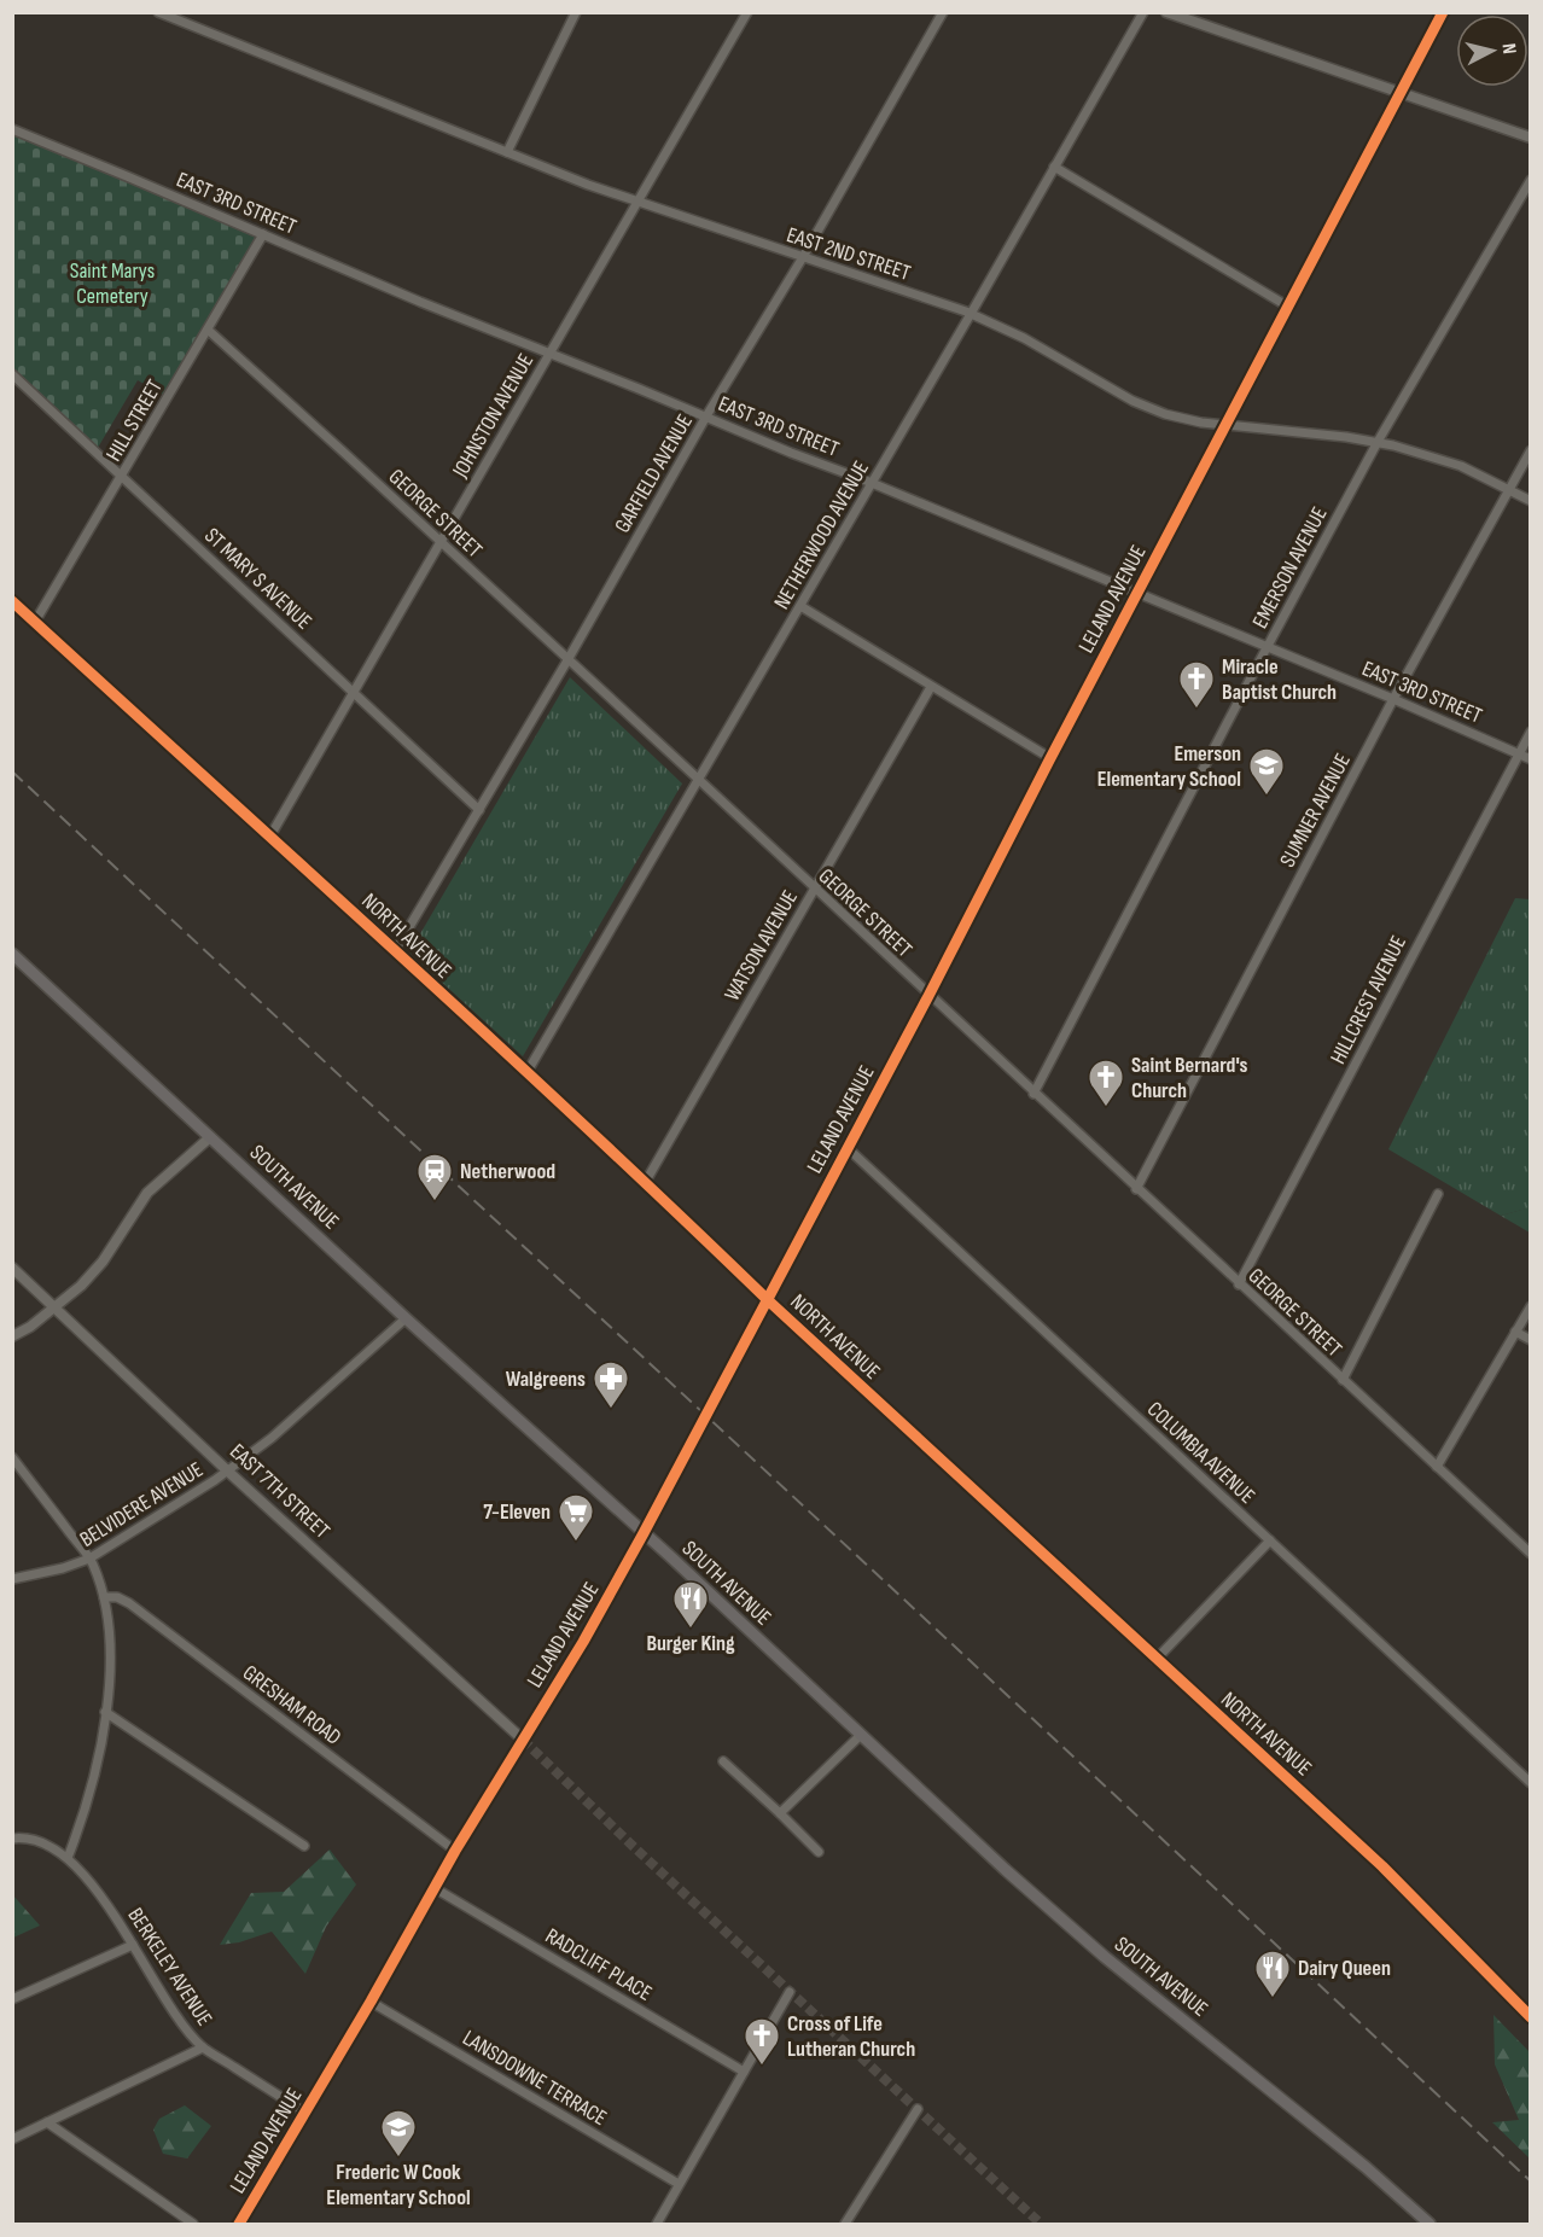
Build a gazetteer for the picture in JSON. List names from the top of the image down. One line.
{"streets":{"main road":["SOUTH AVENUE"],"street":["EAST 3RD STREET","EAST 2ND STREET","JOHNSTON AVENUE","HILL STREET","GARFIELD AVENUE","GEORGE STREET","NETHERWOOD AVENUE","EMERSON AVENUE","ST MARY S AVENUE","LELAND AVENUE","SUMNER AVENUE","NORTH AVENUE","WATSON AVENUE","HILLCREST AVENUE","COLUMBIA AVENUE","EAST 7TH STREET","BELVIDERE AVENUE","GRESHAM ROAD","RADCLIFF PLACE","BERKELEY AVENUE","LANSDOWNE TERRACE"]},"crossings":[["EAST 3RD STREET","JOHNSTON AVENUE"],["EAST 3RD STREET","HILL STREET"],["EAST 3RD STREET","GARFIELD AVENUE"],["EAST 3RD STREET","NETHERWOOD AVENUE"],["EAST 3RD STREET","EMERSON AVENUE"],["EAST 3RD STREET","LELAND AVENUE"],["EAST 3RD STREET","SUMNER AVENUE"],["EAST 3RD STREET","HILLCREST AVENUE"],["EAST 2ND STREET","JOHNSTON AVENUE"],["EAST 2ND STREET","GARFIELD AVENUE"],["EAST 2ND STREET","NETHERWOOD AVENUE"],["EAST 2ND STREET","EMERSON AVENUE"],["EAST 2ND STREET","LELAND AVENUE"],["EAST 2ND STREET","SUMNER AVENUE"],["JOHNSTON AVENUE","GEORGE STREET"],["JOHNSTON AVENUE","ST MARY S AVENUE"],["JOHNSTON AVENUE","NORTH AVENUE"],["HILL STREET","GEORGE STREET"],["HILL STREET","ST MARY S AVENUE"],["HILL STREET","NORTH AVENUE"],["GARFIELD AVENUE","GEORGE STREET"],["GARFIELD AVENUE","ST MARY S AVENUE"],["GARFIELD AVENUE","NORTH AVENUE"],["GEORGE STREET","NETHERWOOD AVENUE"],["GEORGE STREET","EMERSON AVENUE"],["GEORGE STREET","LELAND AVENUE"],["GEORGE STREET","SUMNER AVENUE"],["GEORGE STREET","WATSON AVENUE"],["GEORGE STREET","HILLCREST AVENUE"],["NETHERWOOD AVENUE","NORTH AVENUE"],["LELAND AVENUE","NORTH AVENUE"],["LELAND AVENUE","SOUTH AVENUE"],["LELAND AVENUE","COLUMBIA AVENUE"],["LELAND AVENUE","EAST 7TH STREET"],["LELAND AVENUE","GRESHAM ROAD"],["LELAND AVENUE","RADCLIFF PLACE"],["LELAND AVENUE","BERKELEY AVENUE"],["LELAND AVENUE","LANSDOWNE TERRACE"],["NORTH AVENUE","WATSON AVENUE"],["SOUTH AVENUE","BELVIDERE AVENUE"],["EAST 7TH STREET","BELVIDERE AVENUE"]],"parks":["Saint Marys Cemetery"],"places":{"church":["Miracle Baptist Church","Saint Bernard's Church","Cross of Life Lutheran Church"],"school or university":["Emerson Elementary School","Frederic W Cook Elementary School"],"station":["Netherwood"],"pharmacy":["Walgreens"],"supermarket":["7-Eleven"],"restaurant":["Burger King","Dairy Queen"]},"north":"right"}
